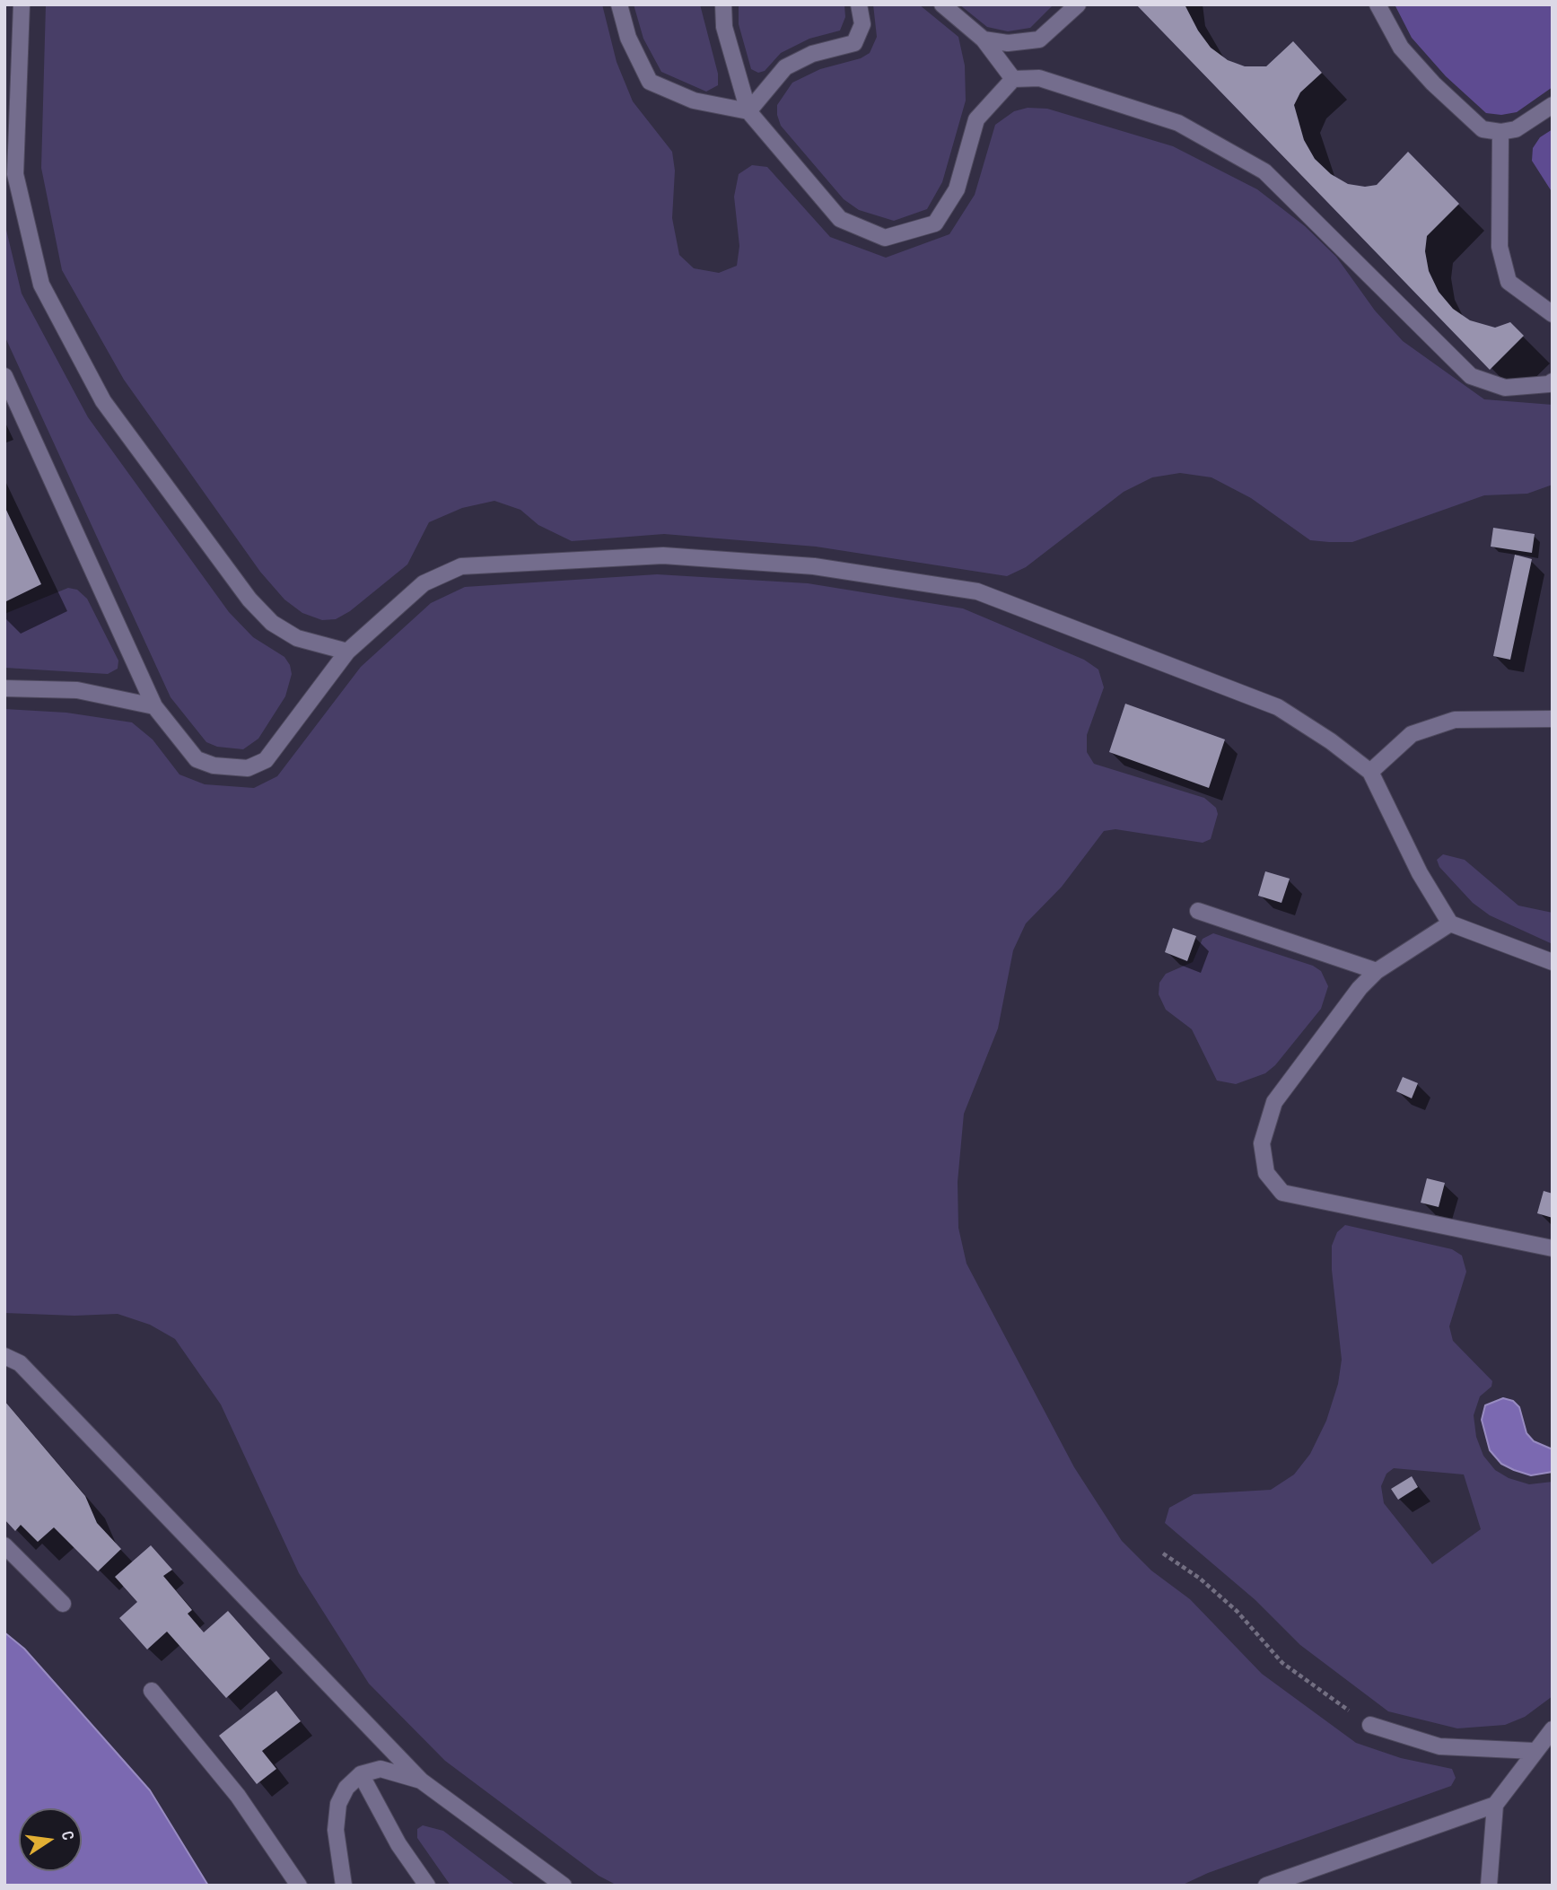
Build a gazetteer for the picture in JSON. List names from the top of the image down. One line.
{"north":"right"}
